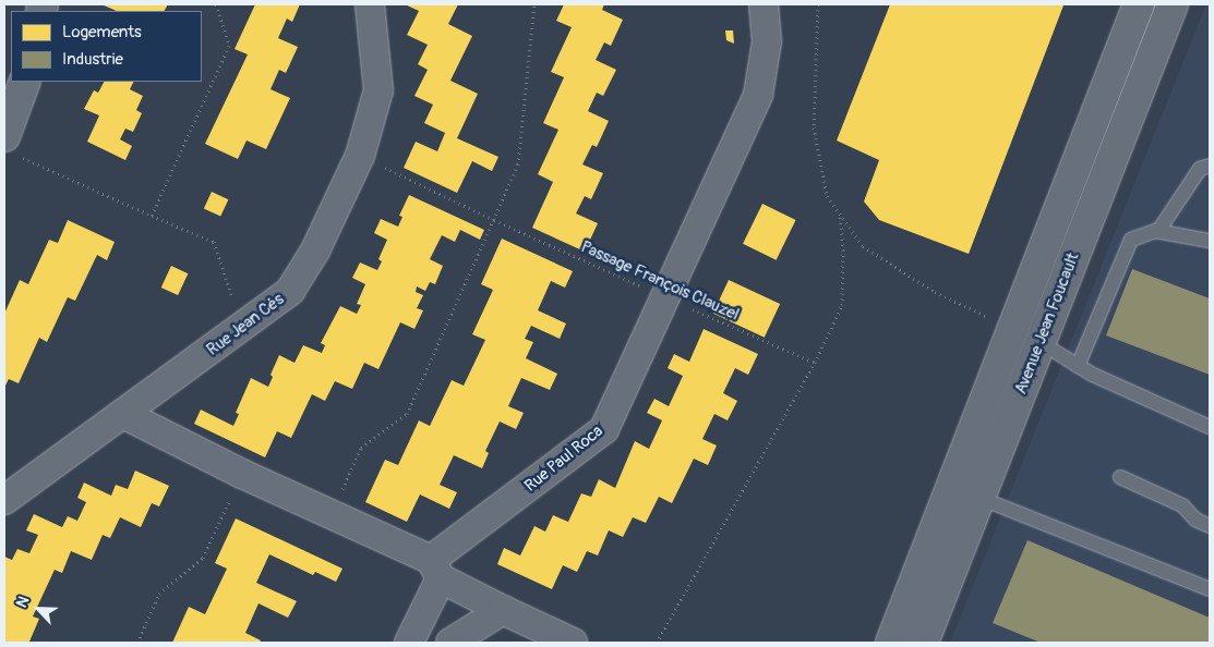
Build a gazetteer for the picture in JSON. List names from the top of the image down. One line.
{"streets":{"main road":["Avenue Jean Foucault"],"street":["Rue Jean Cés","Rue Paul Roca"],"path":["Passage François Clauzel"]},"crossings":[["Passage François Clauzel","Rue Jean Cés"],["Passage François Clauzel","Rue Paul Roca"]],"legend":["Logements","Industrie"],"north":"top left"}
